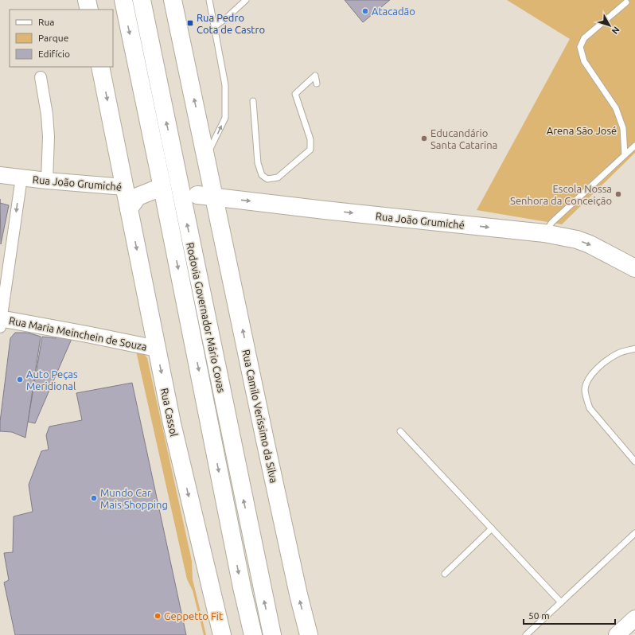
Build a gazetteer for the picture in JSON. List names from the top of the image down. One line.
{"streets":{"main road":["Rua João Grumiché","Rodovia Governador Mário Covas","Rua Maria Meinchein de Souza","Rua Cassol","Rua Camilo Veríssimo da Silva"]},"crossings":[["Rua João Grumiché","Rua Cassol"],["Rua João Grumiché","Rua Camilo Veríssimo da Silva"],["Rua Maria Meinchein de Souza","Rua Cassol"]],"one_way":["Rua João Grumiché","Rua Cassol","Rua Camilo Veríssimo da Silva"],"parks":["Arena São José"],"places":{"other":["Atacadão","Educandário Santa Catarina","Escola Nossa Senhora da Conceição","Auto Peças Meridional","Mundo Car Mais Shopping","Geppetto Fit"],"transit":["Rua Pedro Cota de Castro"]},"legend":["Rua","Parque","Edifício"],"scale_bar":"50 m","north":"bottom right"}
